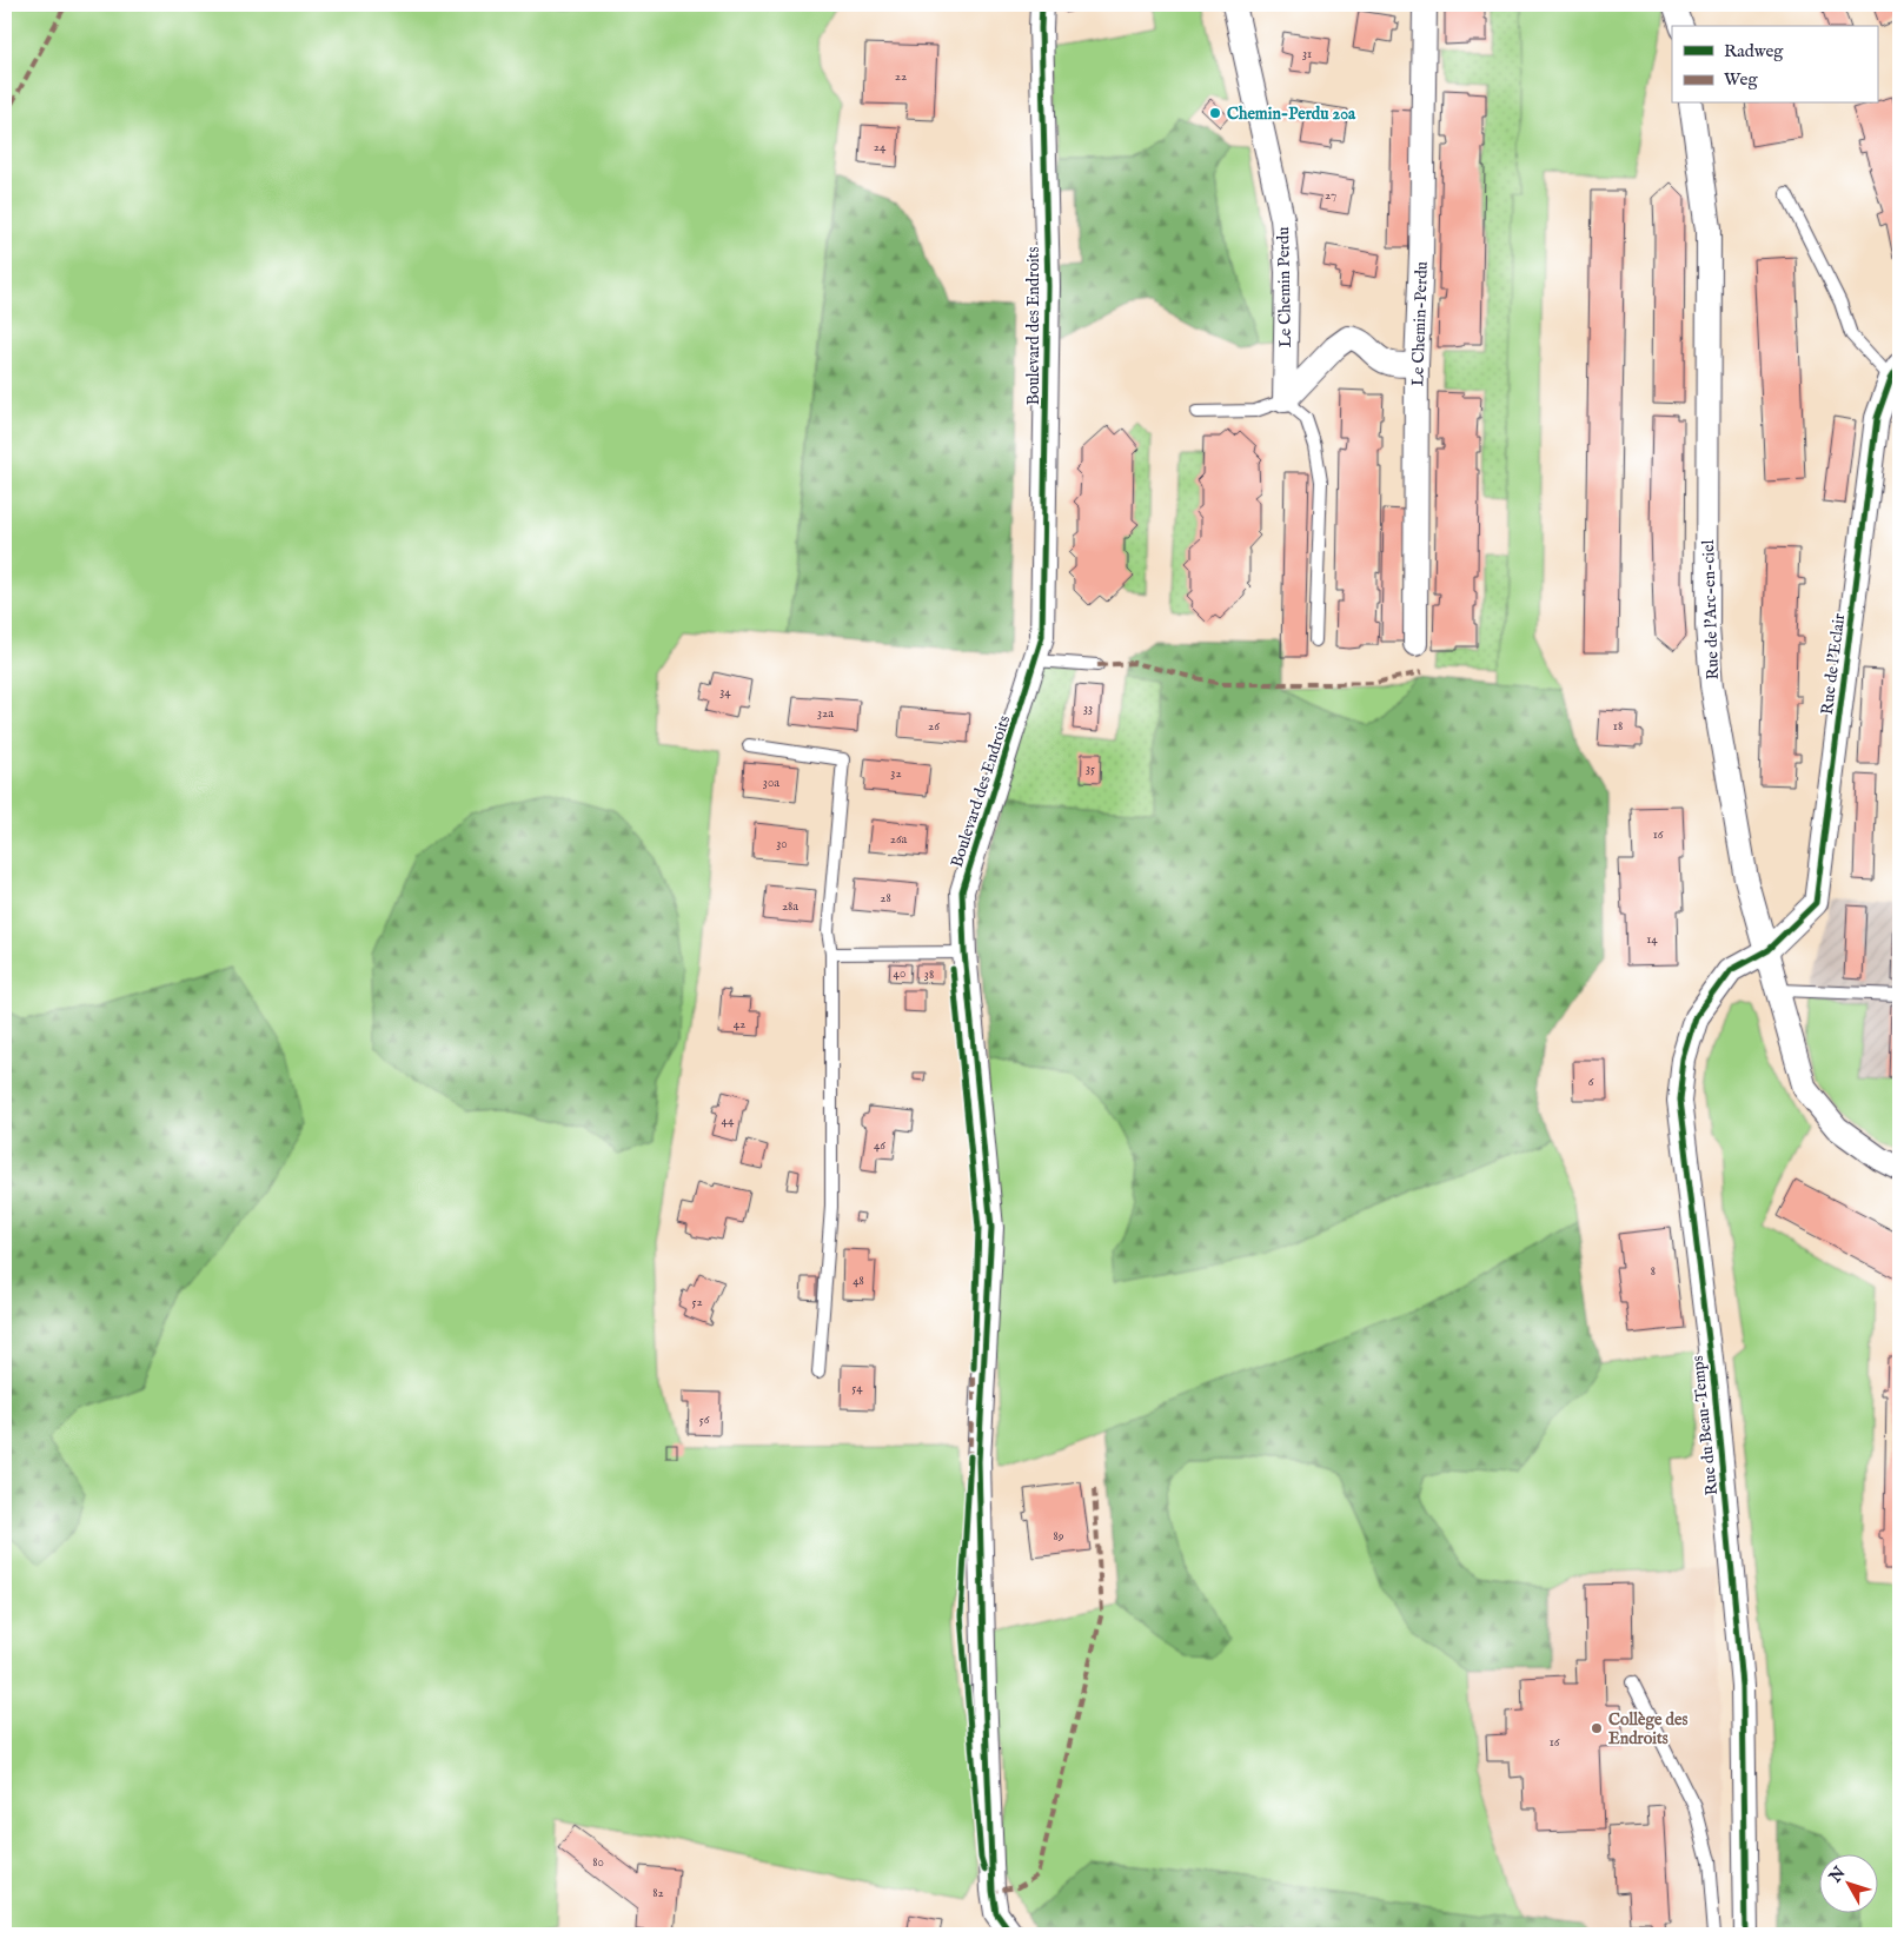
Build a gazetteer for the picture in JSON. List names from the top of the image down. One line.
{"streets":{"street":["Le Chemin Perdu","Le Chemin-Perdu","Boulevard des Endroits","Rue de l'Arc-en-ciel","Rue de l'Eclair","Rue du Beau-Temps"]},"crossings":[["Rue de l'Arc-en-ciel","Rue de l'Eclair"],["Rue de l'Arc-en-ciel","Rue du Beau-Temps"],["Rue de l'Eclair","Rue du Beau-Temps"]],"places":["Chemin-Perdu 20a","Collège des Endroits"],"house_numbers":["31","22","24","27","34","33","32a","26","18","35","32","30a","16","26a","30","28","28a","14","40","38","42","6","44","46","8","48","52","54","56","89","16","80","82"],"legend":["Radweg","Weg"],"north":"top left"}
